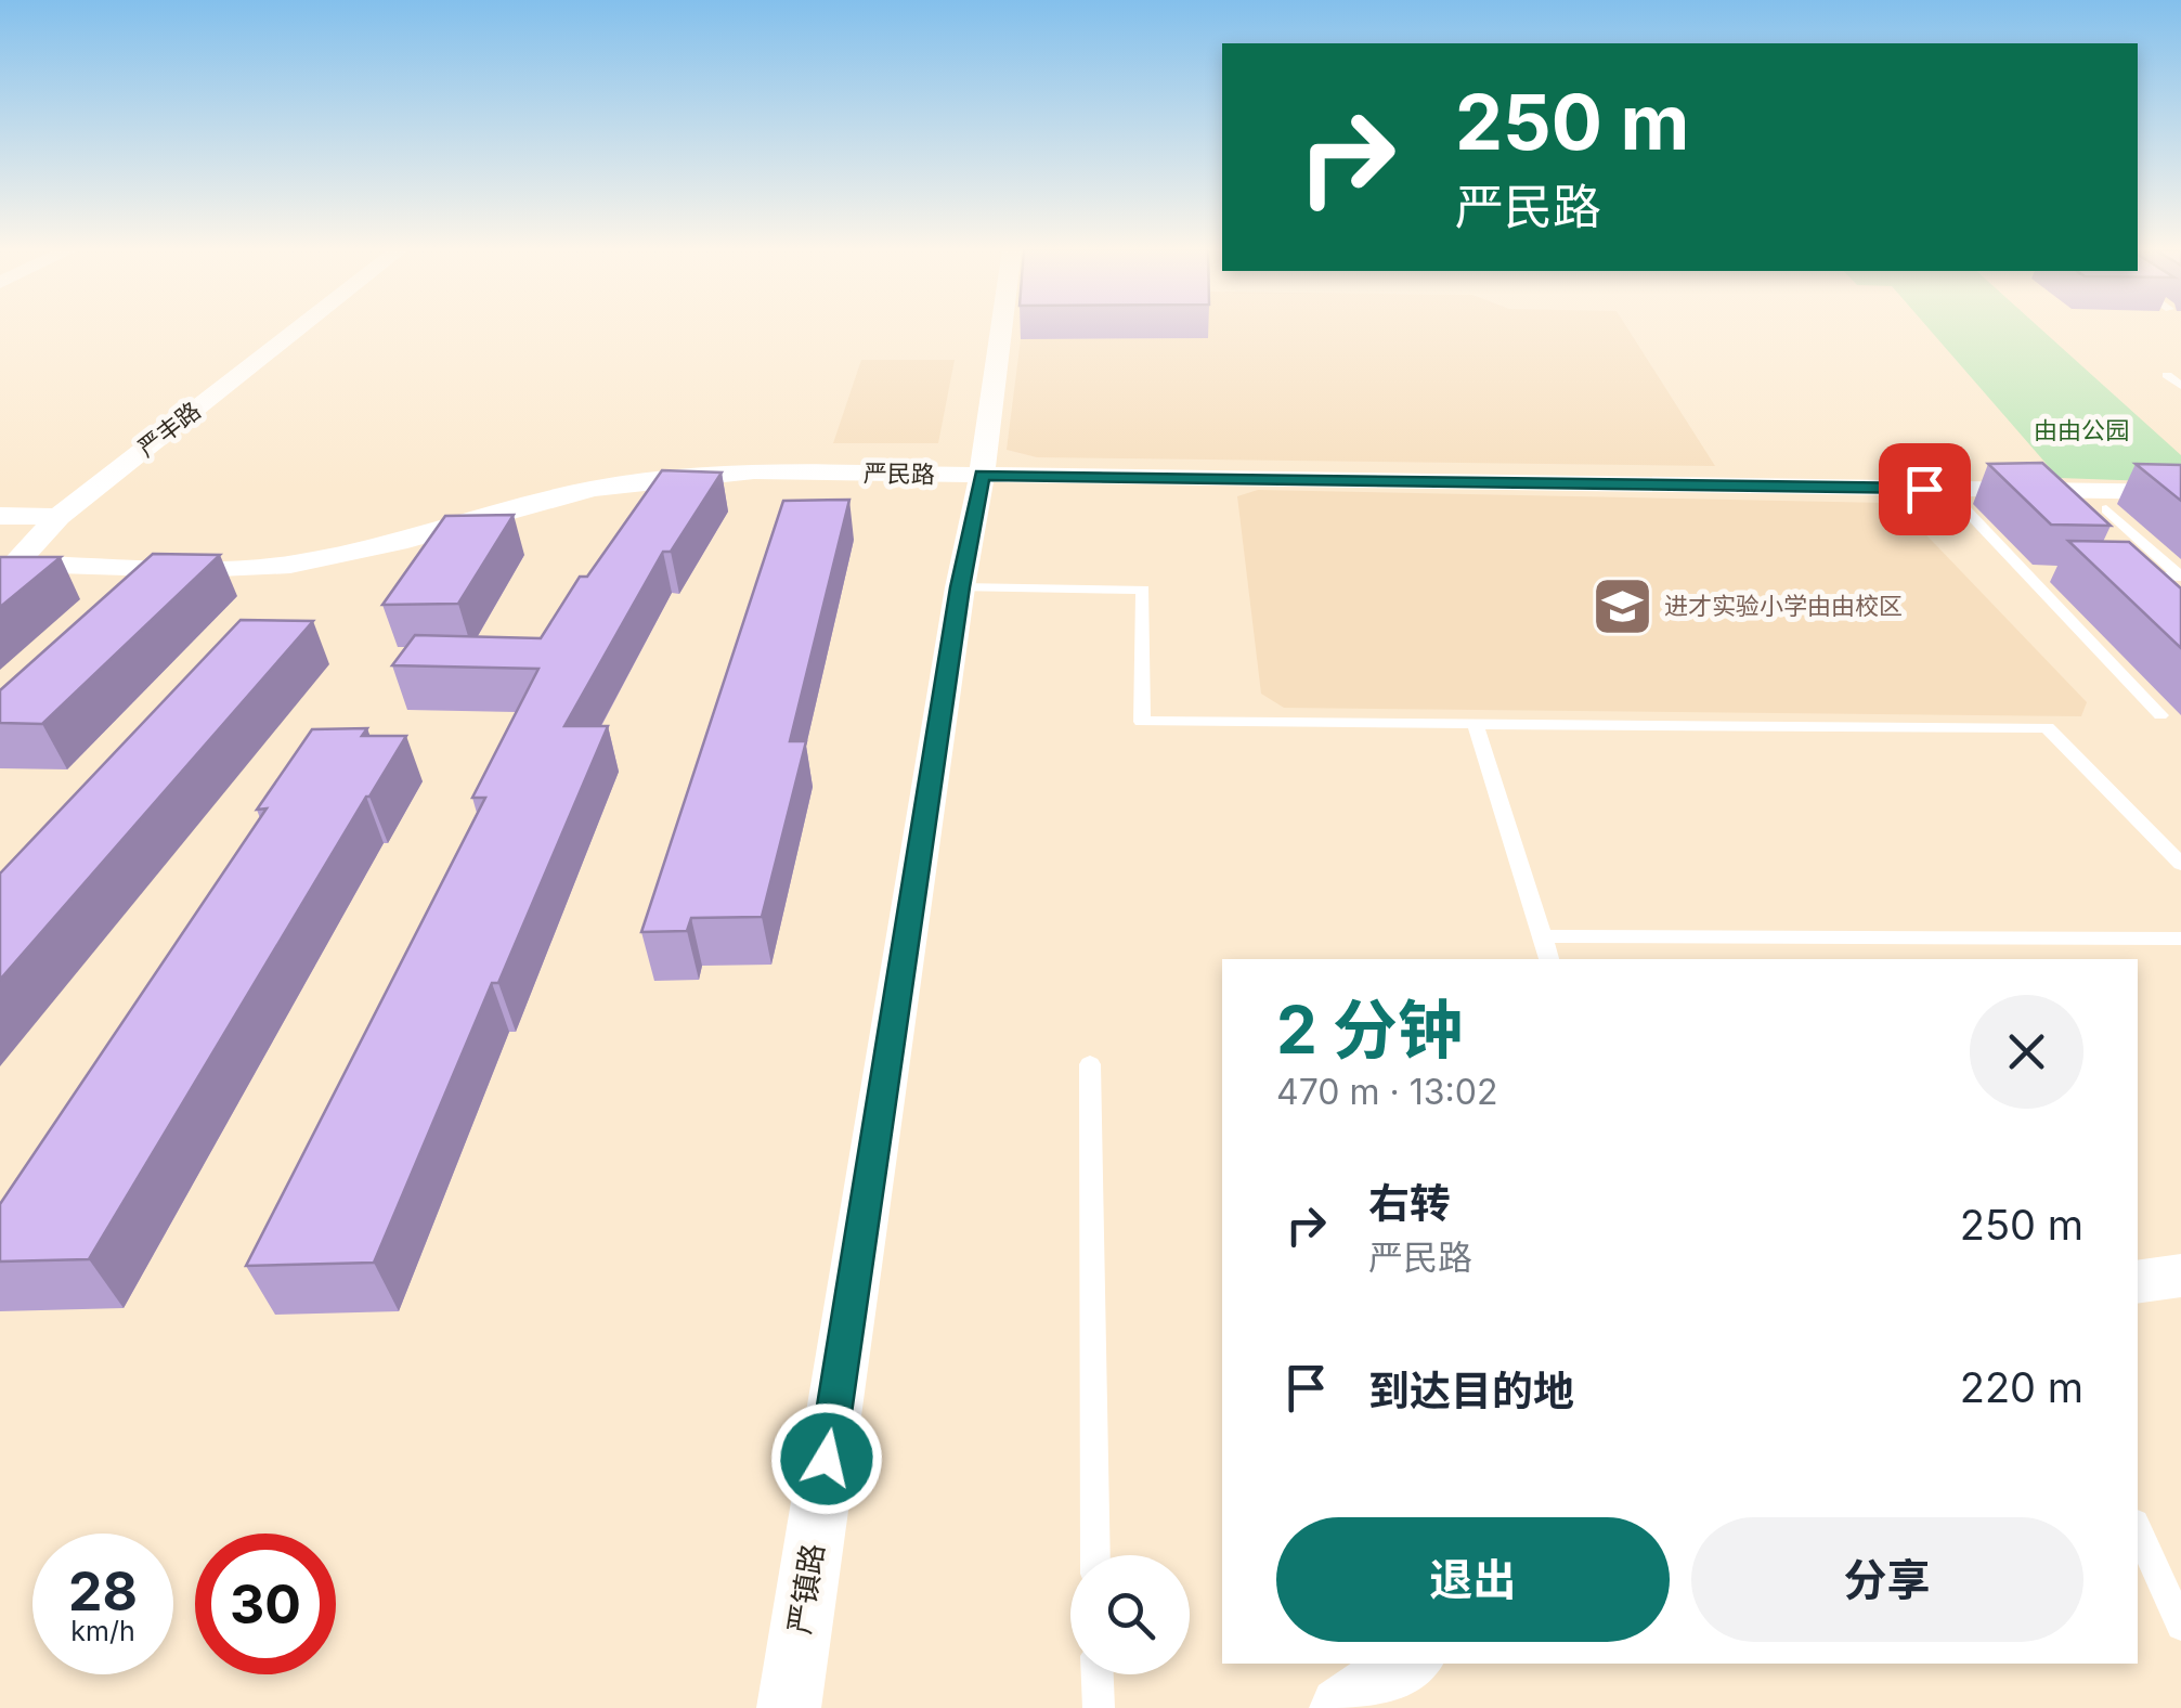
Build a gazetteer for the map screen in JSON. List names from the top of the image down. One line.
{"streets":{"street":["严丰路","严民路","严镇路"]},"crossings":[["严丰路","严民路"],["严民路","严镇路"]],"parks":["由由公园"],"places":{"school or university":["进才实验小学由由校区"]},"page":{"turn":["250 m","严民路"],"heading":["2 分钟","470 m · 13:02"],"list":[{"name":"右转","note":"严民路","value":"250 m"},{"name":"到达目的地","value":"220 m"}],"buttons":["退出","分享"],"speed":"28 km/h","limit":"30"}}
